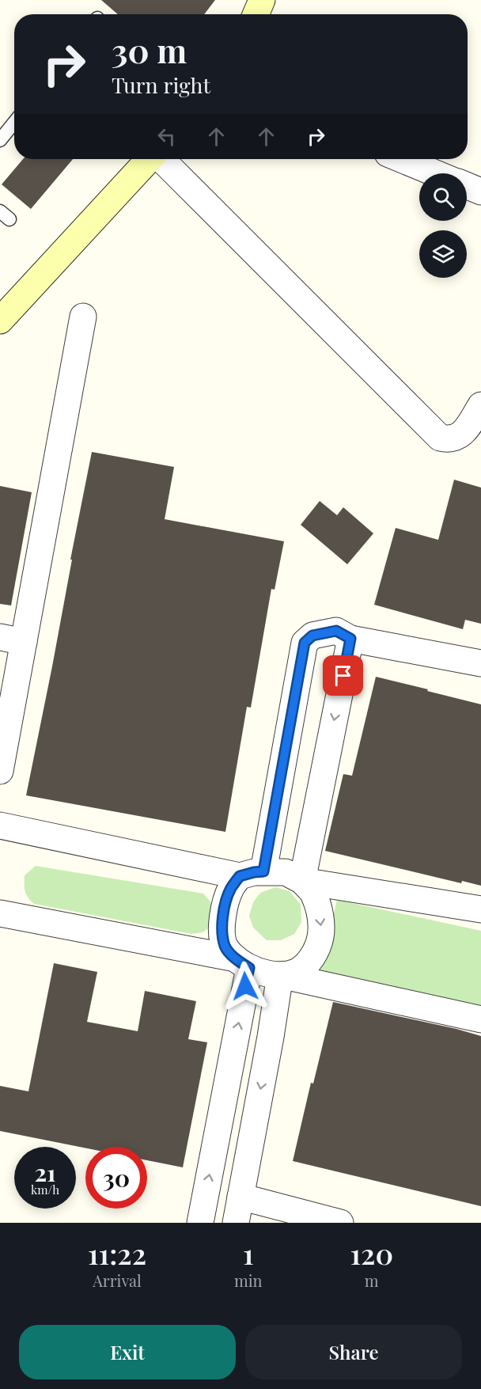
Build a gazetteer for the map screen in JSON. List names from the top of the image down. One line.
{"page":{"turn":["30 m","Turn right"],"speed":"21 km/h","limit":"30","eta":["11:22","Arrival","1","min","120","m"],"buttons":["Exit","Share"]}}
